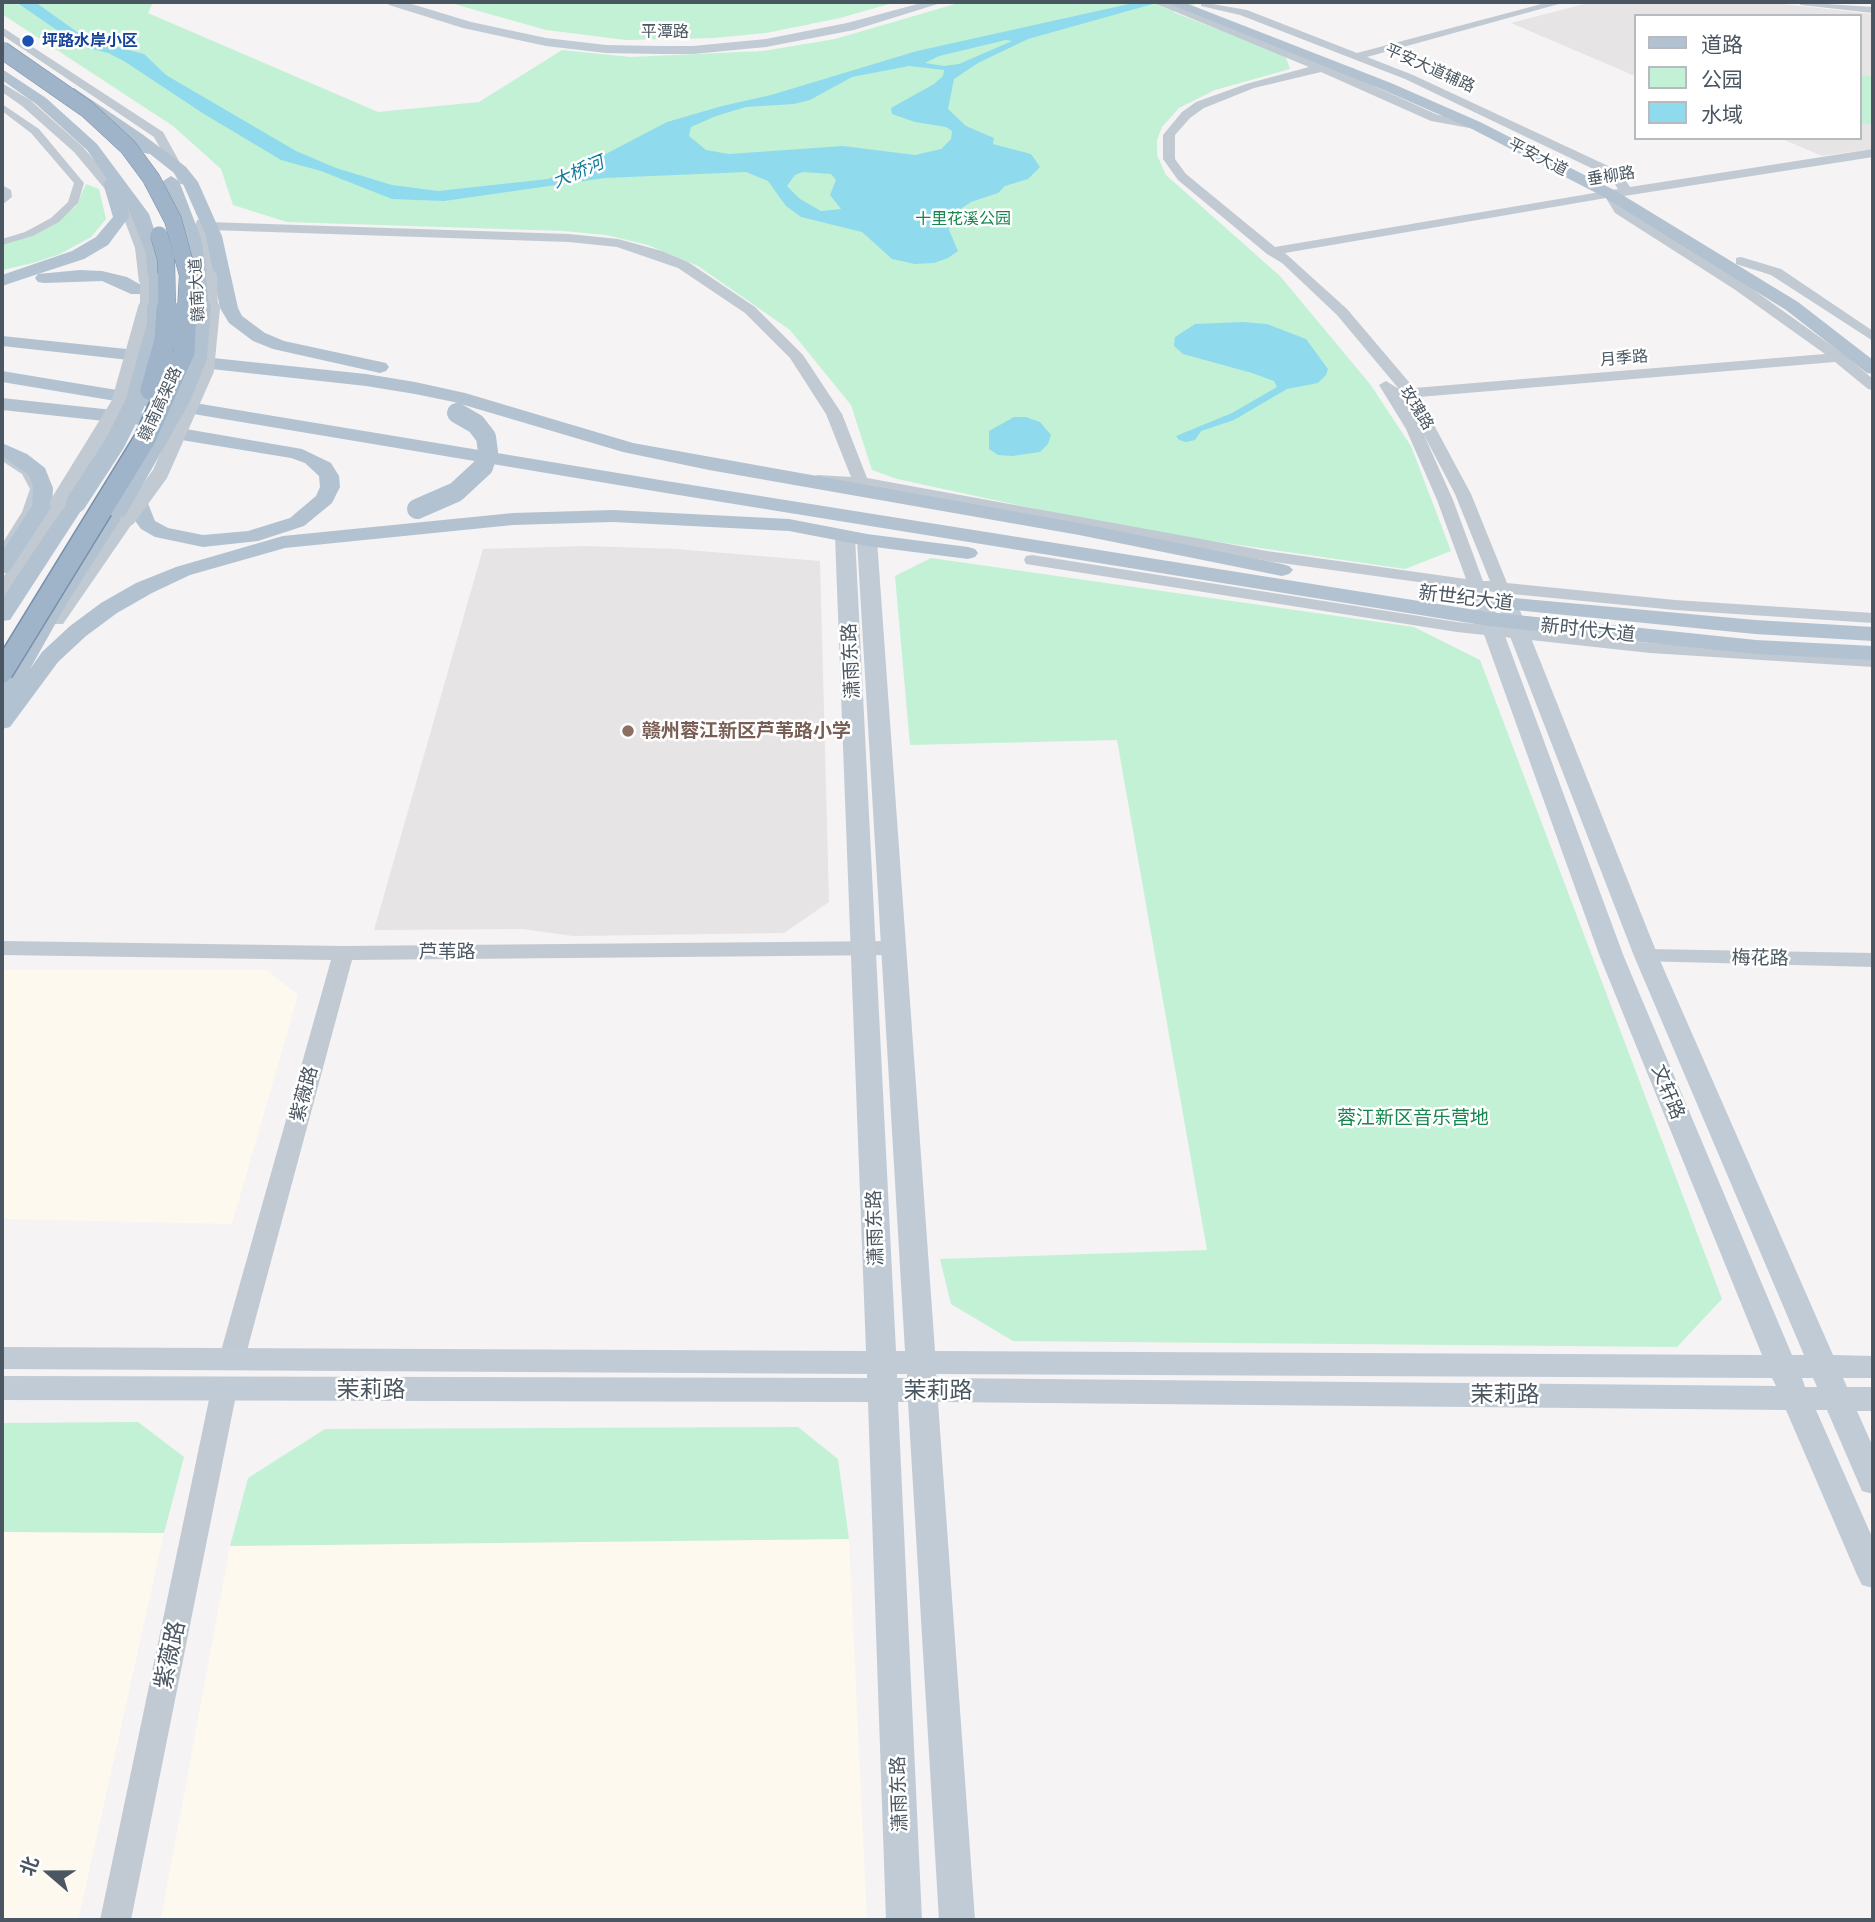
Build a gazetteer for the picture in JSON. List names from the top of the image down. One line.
{"streets":{"highway":["赣南高架路"],"main road":["平潭路","平安大道","赣南大道","新世纪大道","新时代大道","潇雨东路","文轩路","茉莉路"],"street":["平安大道辅路","垂柳路","月季路","玫瑰路","芦苇路","梅花路","紫薇路"]},"crossings":[["平安大道辅路","平安大道"],["平安大道辅路","垂柳路"],["平安大道辅路","月季路"],["平安大道辅路","玫瑰路"],["平安大道","垂柳路"],["平安大道","月季路"],["平安大道","玫瑰路"],["垂柳路","玫瑰路"],["月季路","玫瑰路"],["玫瑰路","新世纪大道"],["玫瑰路","新时代大道"],["玫瑰路","文轩路"],["新世纪大道","新时代大道"],["新世纪大道","文轩路"],["新时代大道","文轩路"],["潇雨东路","芦苇路"],["潇雨东路","茉莉路"],["芦苇路","紫薇路"],["梅花路","文轩路"],["文轩路","茉莉路"],["紫薇路","茉莉路"]],"water":["大桥河"],"parks":["十里花溪公园","蓉江新区音乐营地"],"places":["坪路水岸小区","赣州蓉江新区芦苇路小学"],"legend":["道路","公园","水域"],"north":"left"}
